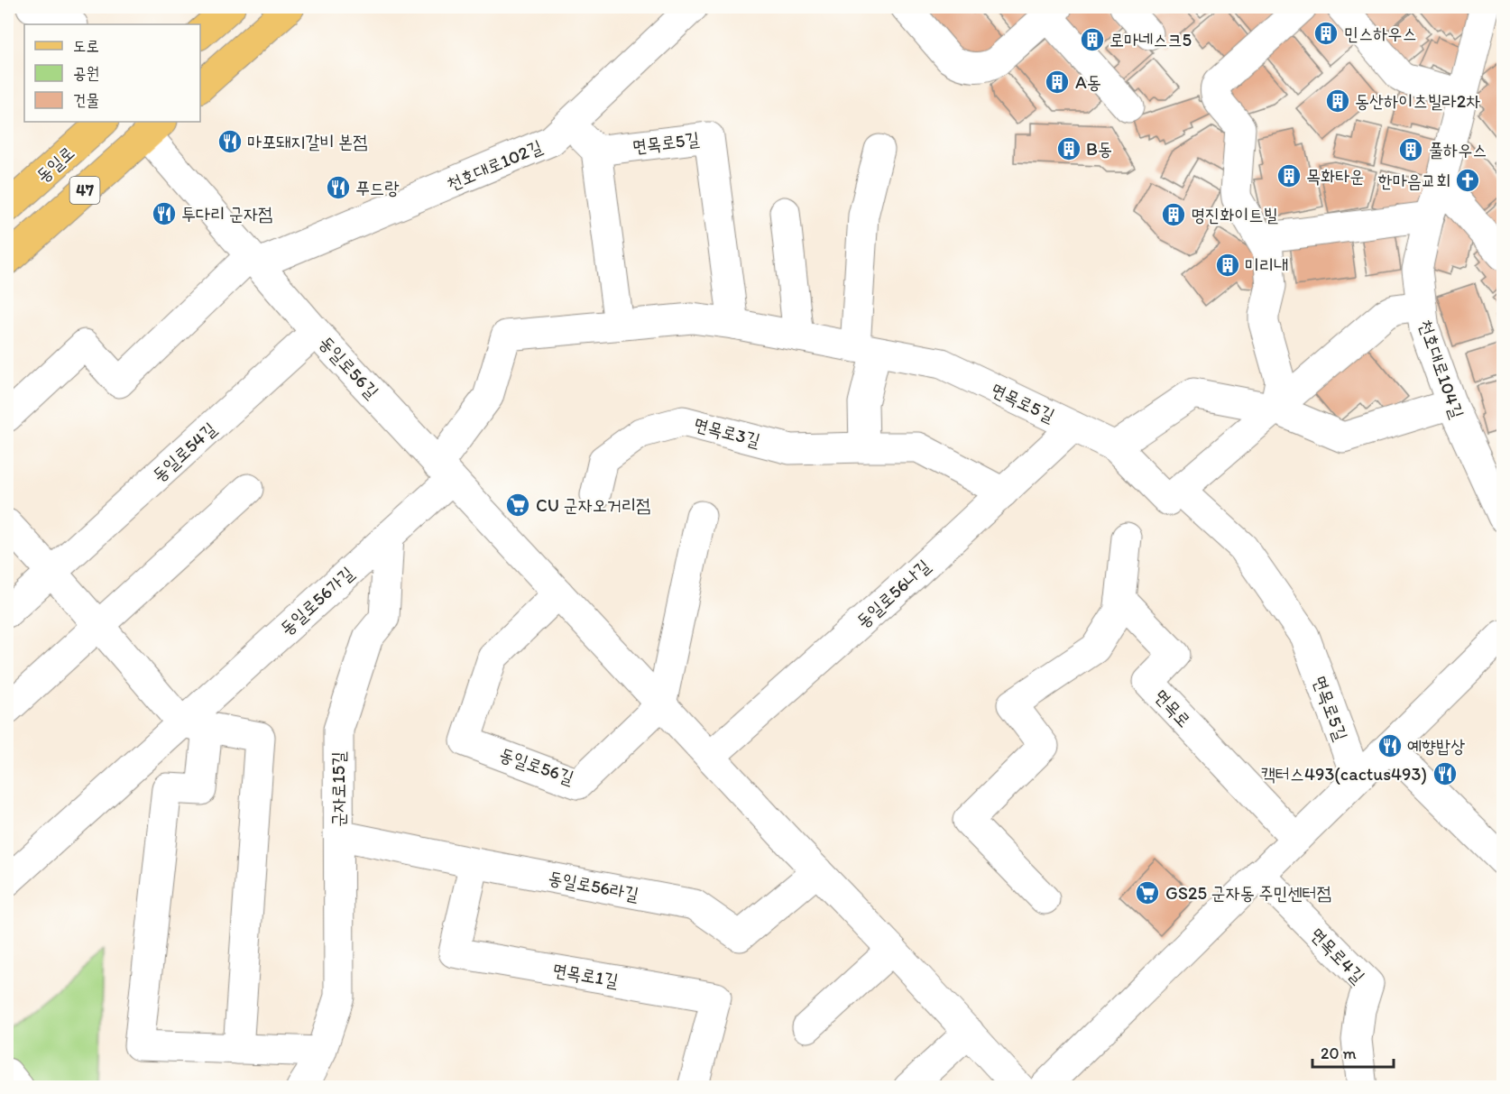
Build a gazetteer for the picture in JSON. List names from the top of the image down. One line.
{"streets":{"main road":["동일로","47"],"street":["면목로5길","천호대로102길","동일로56길","천호대로104길","면목로3길","동일로54길","동일로56나길","동일로56가길","면목로","군자로15길","동일로56라길","면목로4길","면목로1길"]},"crossings":[["면목로5길","동일로56길"],["면목로5길","동일로56나길"],["면목로5길","동일로56가길"],["천호대로102길","동일로56길"],["47","동일로56길"],["동일로56길","동일로54길"],["동일로56길","동일로56나길"],["동일로56길","동일로56가길"],["동일로56길","동일로56라길"],["면목로3길","동일로56나길"],["동일로56가길","군자로15길"],["군자로15길","동일로56라길"],["동일로56라길","면목로1길"]],"places":{"building":["민스하우스","로마네스크5","A동","동산하이츠빌라2차","B동","풀하우스","목화타운","명진화이트빌","미리내"],"restaurant":["마포돼지갈비 본점","푸드랑","투다리 군자점","예향밥상","캑터스493(cactus493)"],"church":["한마음교회"],"supermarket":["CU 군자오거리점","GS25 군자동 주민센터점"]},"legend":["도로","공원","건물"],"scale_bar":"20 m"}
